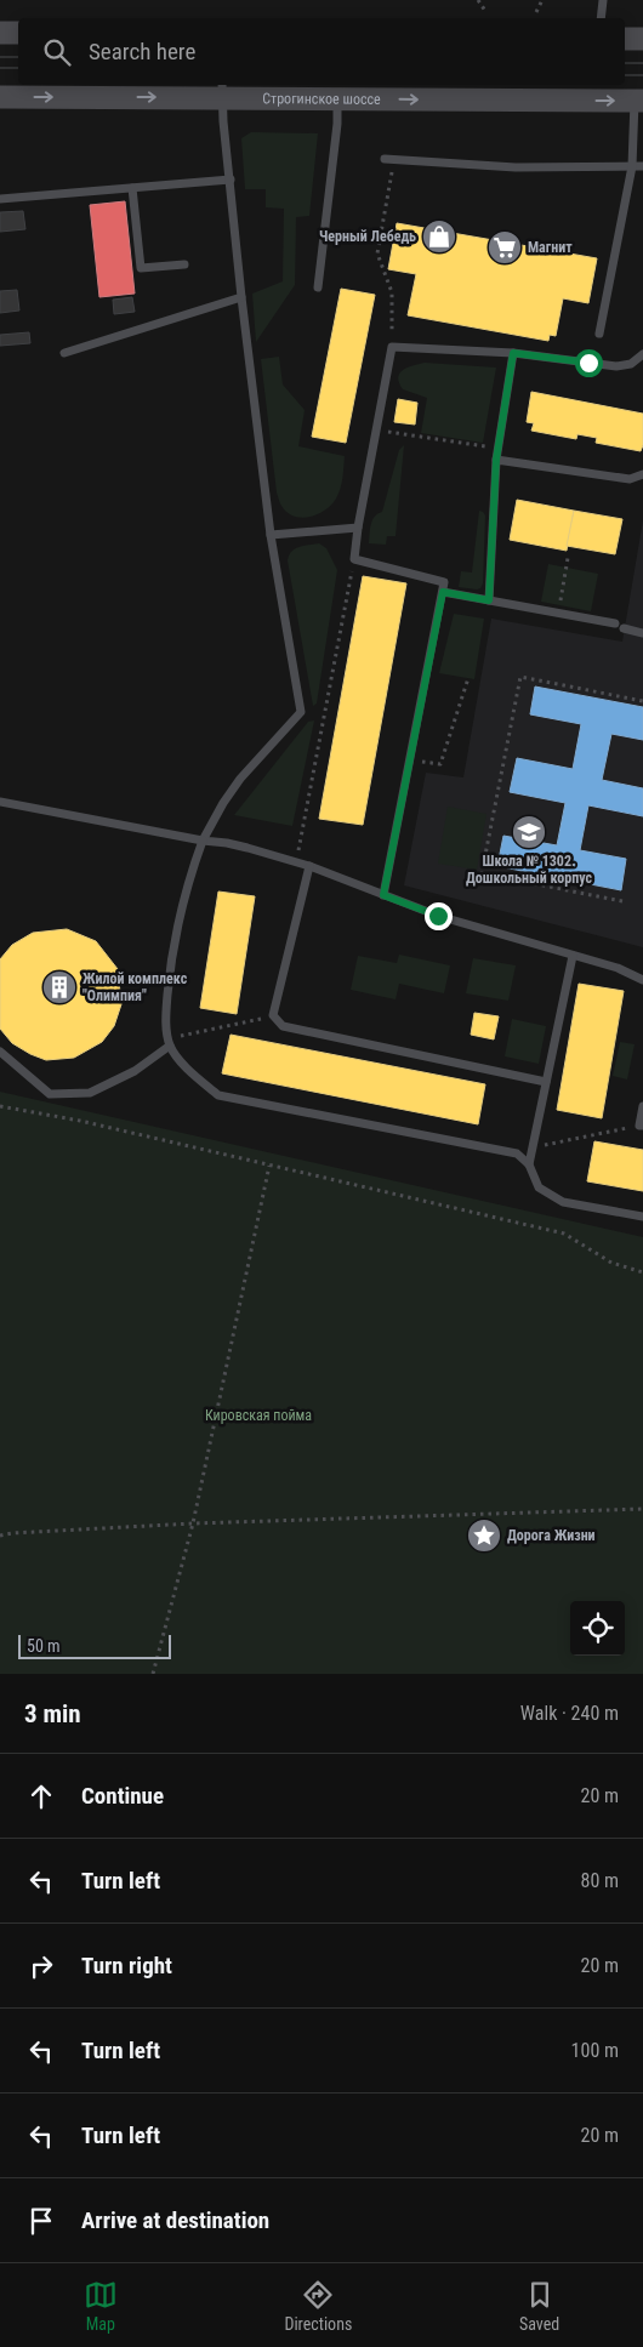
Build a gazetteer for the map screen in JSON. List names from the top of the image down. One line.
{"streets":{"main road":["Строгинское шоссе"]},"one_way":["Строгинское шоссе"],"parks":["Кировская пойма"],"places":{"shop":["Черный Лебедь"],"supermarket":["Магнит"],"school or university":["Школа № 1302. Дошкольный корпус"],"building":["Жилой комплекс \"Олимпия\""],"place":["Дорога Жизни"]},"scale_bar":"50 m","page":{"search":"Search here","scale":"50 m","heading":["3 min","Walk · 240 m"],"list":[["Continue","20 m"],["Turn left","80 m"],["Turn right","20 m"],["Turn left","100 m"],["Turn left","20 m"],"Arrive at destination"],"nav":["Map","Directions","Saved"]}}
